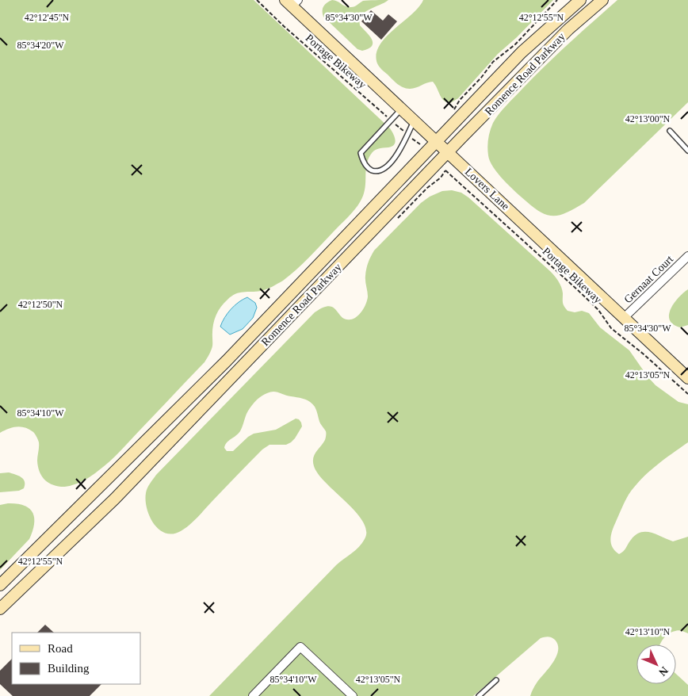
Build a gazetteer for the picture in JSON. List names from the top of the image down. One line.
{"streets":{"street":["Romence Road Parkway","Lovers Lane","Gernaat Court"],"path":["Portage Bikeway"]},"crossings":[["Romence Road Parkway","Lovers Lane"],["Lovers Lane","Gernaat Court"]],"legend":["Road","Building"],"north":"bottom right","coordinates":["85°34'30\"W","42°12'45\"N","42°12'55\"N","85°34'20\"W","42°13'00\"N","42°12'50\"N","42°13'05\"N","85°34'10\"W","42°13'10\"N"]}
